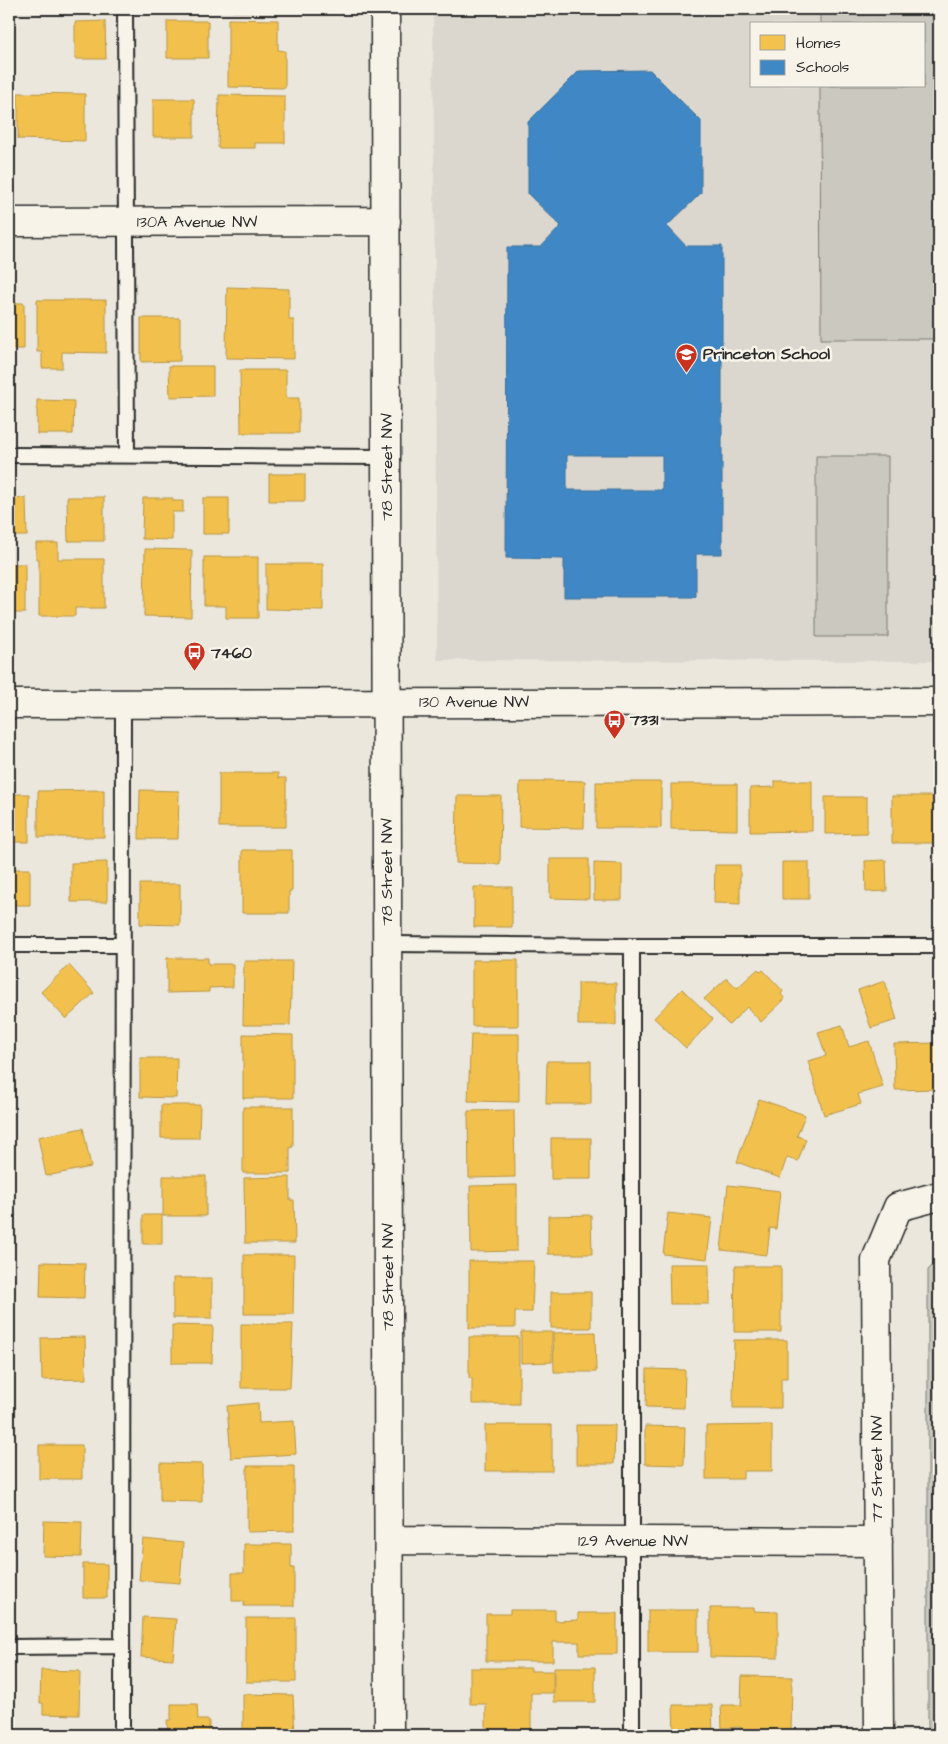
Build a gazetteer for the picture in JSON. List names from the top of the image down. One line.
{"streets":{"street":["130A Avenue NW","78 Street NW","130 Avenue NW","77 Street NW","129 Avenue NW"]},"crossings":[["130A Avenue NW","78 Street NW"],["78 Street NW","130 Avenue NW"],["78 Street NW","129 Avenue NW"],["77 Street NW","129 Avenue NW"]],"places":{"school or university":["Princeton School"],"bus stop":["7460","7331"]},"legend":["Homes","Schools"]}
